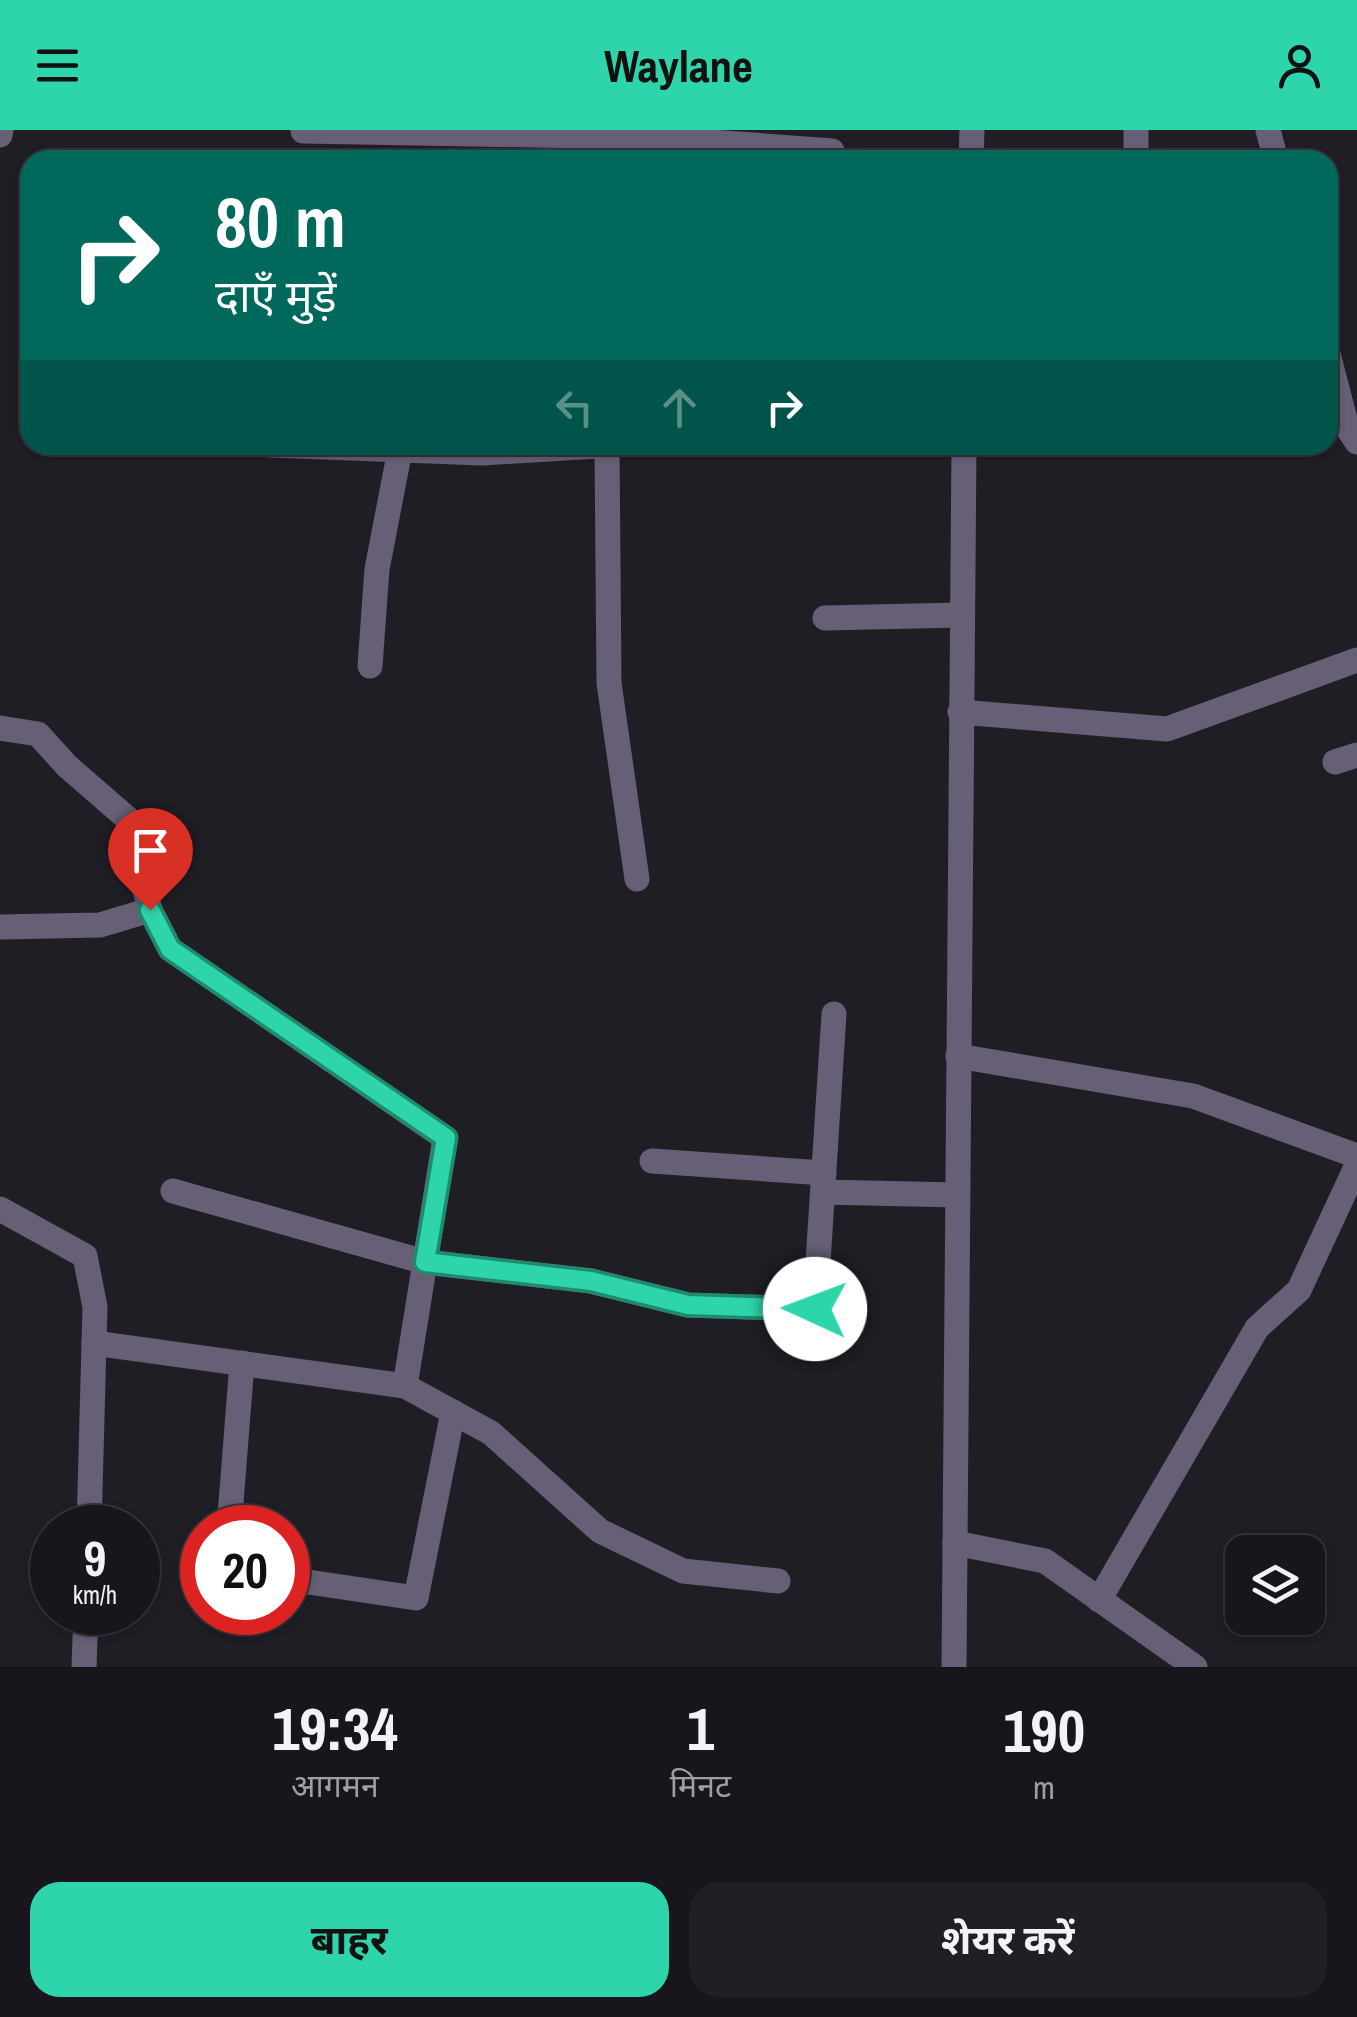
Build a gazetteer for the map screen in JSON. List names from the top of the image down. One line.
{"page":{"header":"Waylane","turn":["80 m","दाएँ मुड़ें"],"speed":"9 km/h","limit":"20","eta":["19:34","आगमन","1","मिनट","190","m"],"buttons":["बाहर","शेयर करें"]}}
